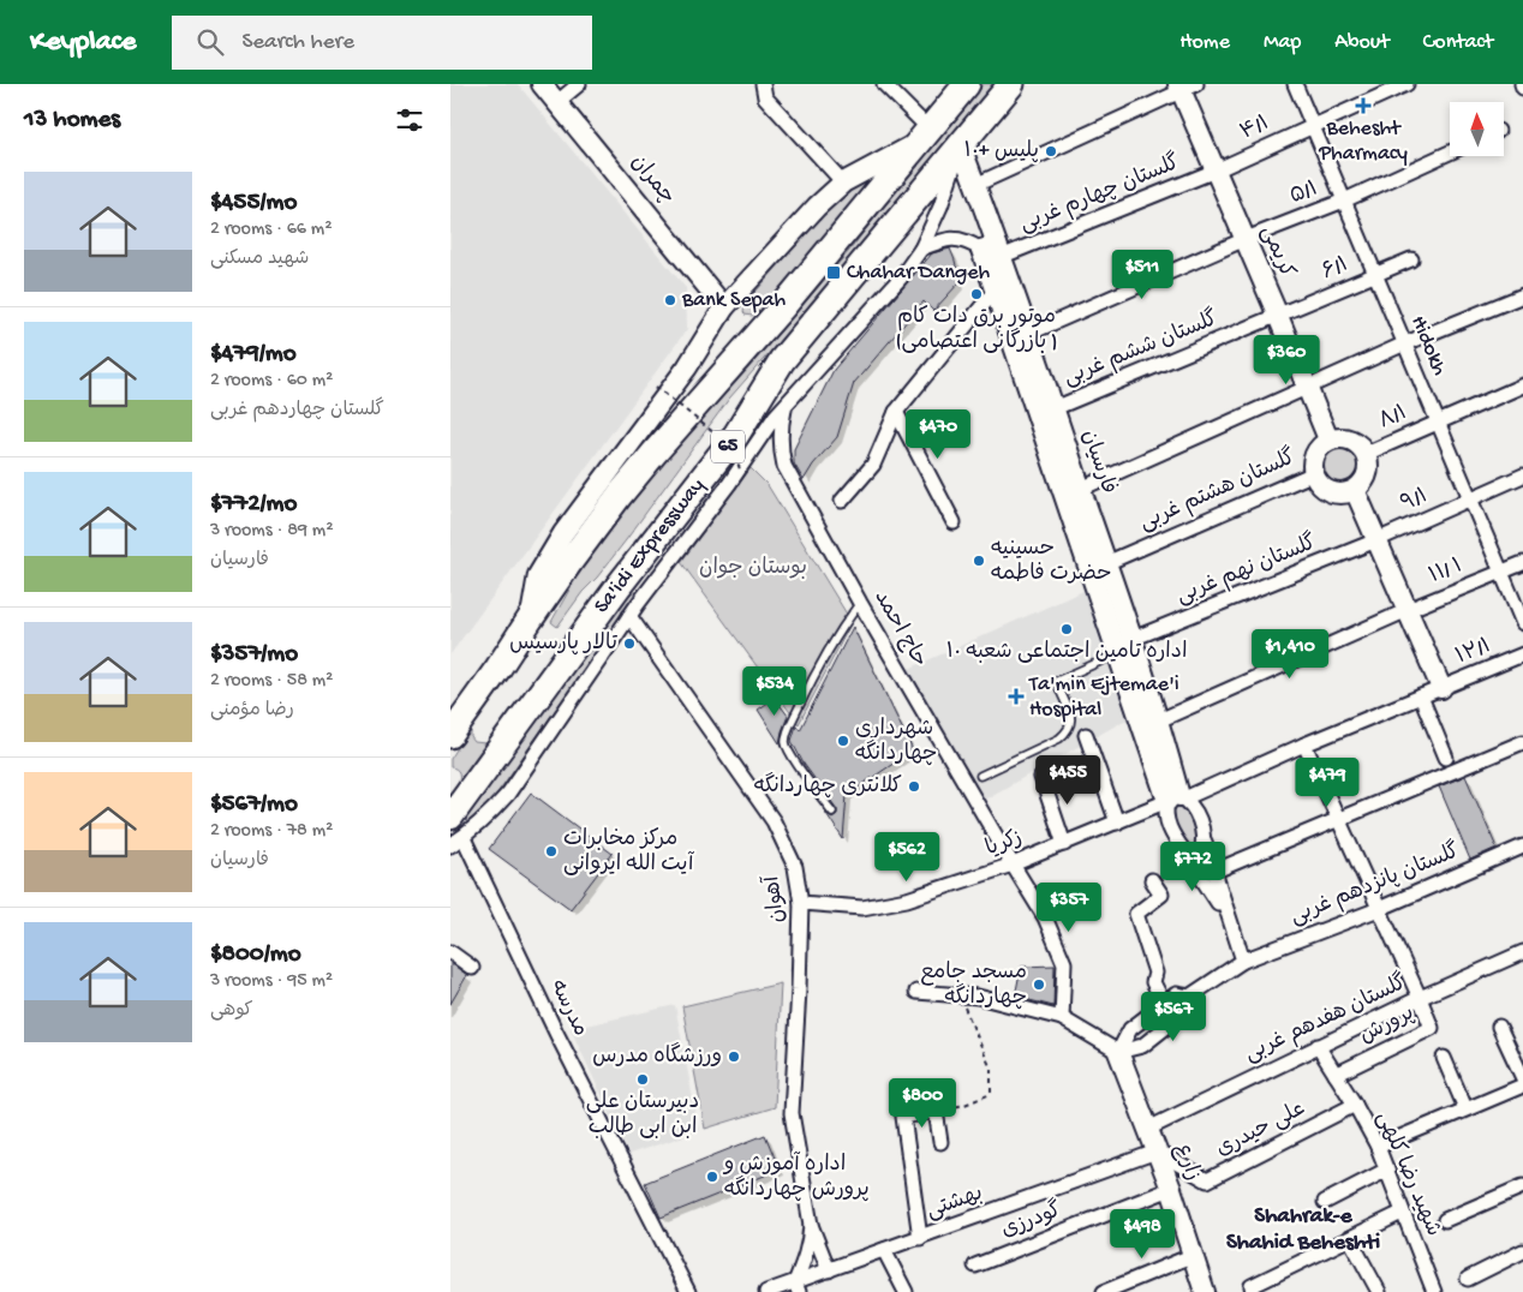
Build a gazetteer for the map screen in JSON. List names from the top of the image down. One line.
{"streets":{"highway":["65","Sa'idi Expressway"],"street":["۴/۱","چمران","۵/۱","گلستان چهارم غربی","کریمی","۶/۱","Hidokh","گلستان ششم غربی","۸/۱","فارسیان","گلستان هشتم غربی","۹/۱","گلستان نهم غربی","۱۱/ ۱","حاج احمد","۱۲/۱","زکریا","گلستان پانزدهم غربی","آهوان","مدرسه","گلستان هفدهم غربی","پرورش","علی حیدری","زارع","شهید رضا کلهی","بهشتی","گودرزی"]},"crossings":[["۴/۱","گلستان چهارم غربی"],["۴/۱","کریمی"],["۴/۱","Hidokh"],["۵/۱","کریمی"],["۵/۱","Hidokh"],["۵/۱","فارسیان"],["گلستان چهارم غربی","کریمی"],["گلستان چهارم غربی","فارسیان"],["کریمی","۶/۱"],["کریمی","گلستان ششم غربی"],["کریمی","۸/۱"],["کریمی","گلستان هشتم غربی"],["۶/۱","Hidokh"],["۶/۱","گلستان ششم غربی"],["Hidokh","۸/۱"],["Hidokh","۹/۱"],["Hidokh","۱۱/ ۱"],["گلستان ششم غربی","فارسیان"],["۸/۱","گلستان هشتم غربی"],["فارسیان","گلستان هشتم غربی"],["فارسیان","Sa'idi Expressway"],["فارسیان","گلستان نهم غربی"],["فارسیان","۱۱/ ۱"],["فارسیان","زکریا"],["۹/۱","گلستان نهم غربی"],["Sa'idi Expressway","مدرسه"],["حاج احمد","زکریا"],["۱۲/۱","زکریا"],["زکریا","آهوان"],["گلستان هفدهم غربی","پرورش"],["گلستان هفدهم غربی","زارع"],["گلستان هفدهم غربی","شهید رضا کلهی"],["پرورش","شهید رضا کلهی"],["علی حیدری","زارع"],["علی حیدری","شهید رضا کلهی"],["علی حیدری","بهشتی"],["زارع","بهشتی"],["زارع","گودرزی"]],"districts":["Shahrak-e Shahid Beheshti"],"parks":["بوستان جوان"],"places":{"health":["Behesht Pharmacy","Ta'min Ejtemae'i Hospital"],"other":["پلیس +۱۰","موتور برق دات کام (بازرگانی اعتصامی )","Bank Sepah","حسینیه حضرت فاطمه","اداره تامین اجتماعی شعبه ۱۰","تالار پارسیس","شهرداری چهاردانگه","کلانتری چهاردانگه","مرکز مخابرات آیت الله ایروانی","مسجد جامع چهاردانگه","ورزشگاه مدرس","دبیرستان علی ابن ابی طالب","اداره آموزش و پرورش چهاردانگه"],"transit":["Chahar Dangeh"]},"north":"top","page":{"header":"Keyplace","search":"Search here","nav":["Home","Map","About","Contact"],"heading":"13 homes","list":[{"name":"$455/mo","note":"2 rooms · 66 m² · شهید مسکنی"},{"name":"$479/mo","note":"2 rooms · 60 m² · گلستان چهاردهم غربی"},{"name":"$772/mo","note":"3 rooms · 89 m² · فارسیان"},{"name":"$357/mo","note":"2 rooms · 58 m² · رضا مؤمنی"},{"name":"$567/mo","note":"2 rooms · 78 m² · فارسیان"},{"name":"$800/mo","note":"3 rooms · 95 m² · کوهی"}],"price":["$511","$360","$470","$1,410","$534","$455","$479","$562","$772","$357","$567","$800","$498"]}}
